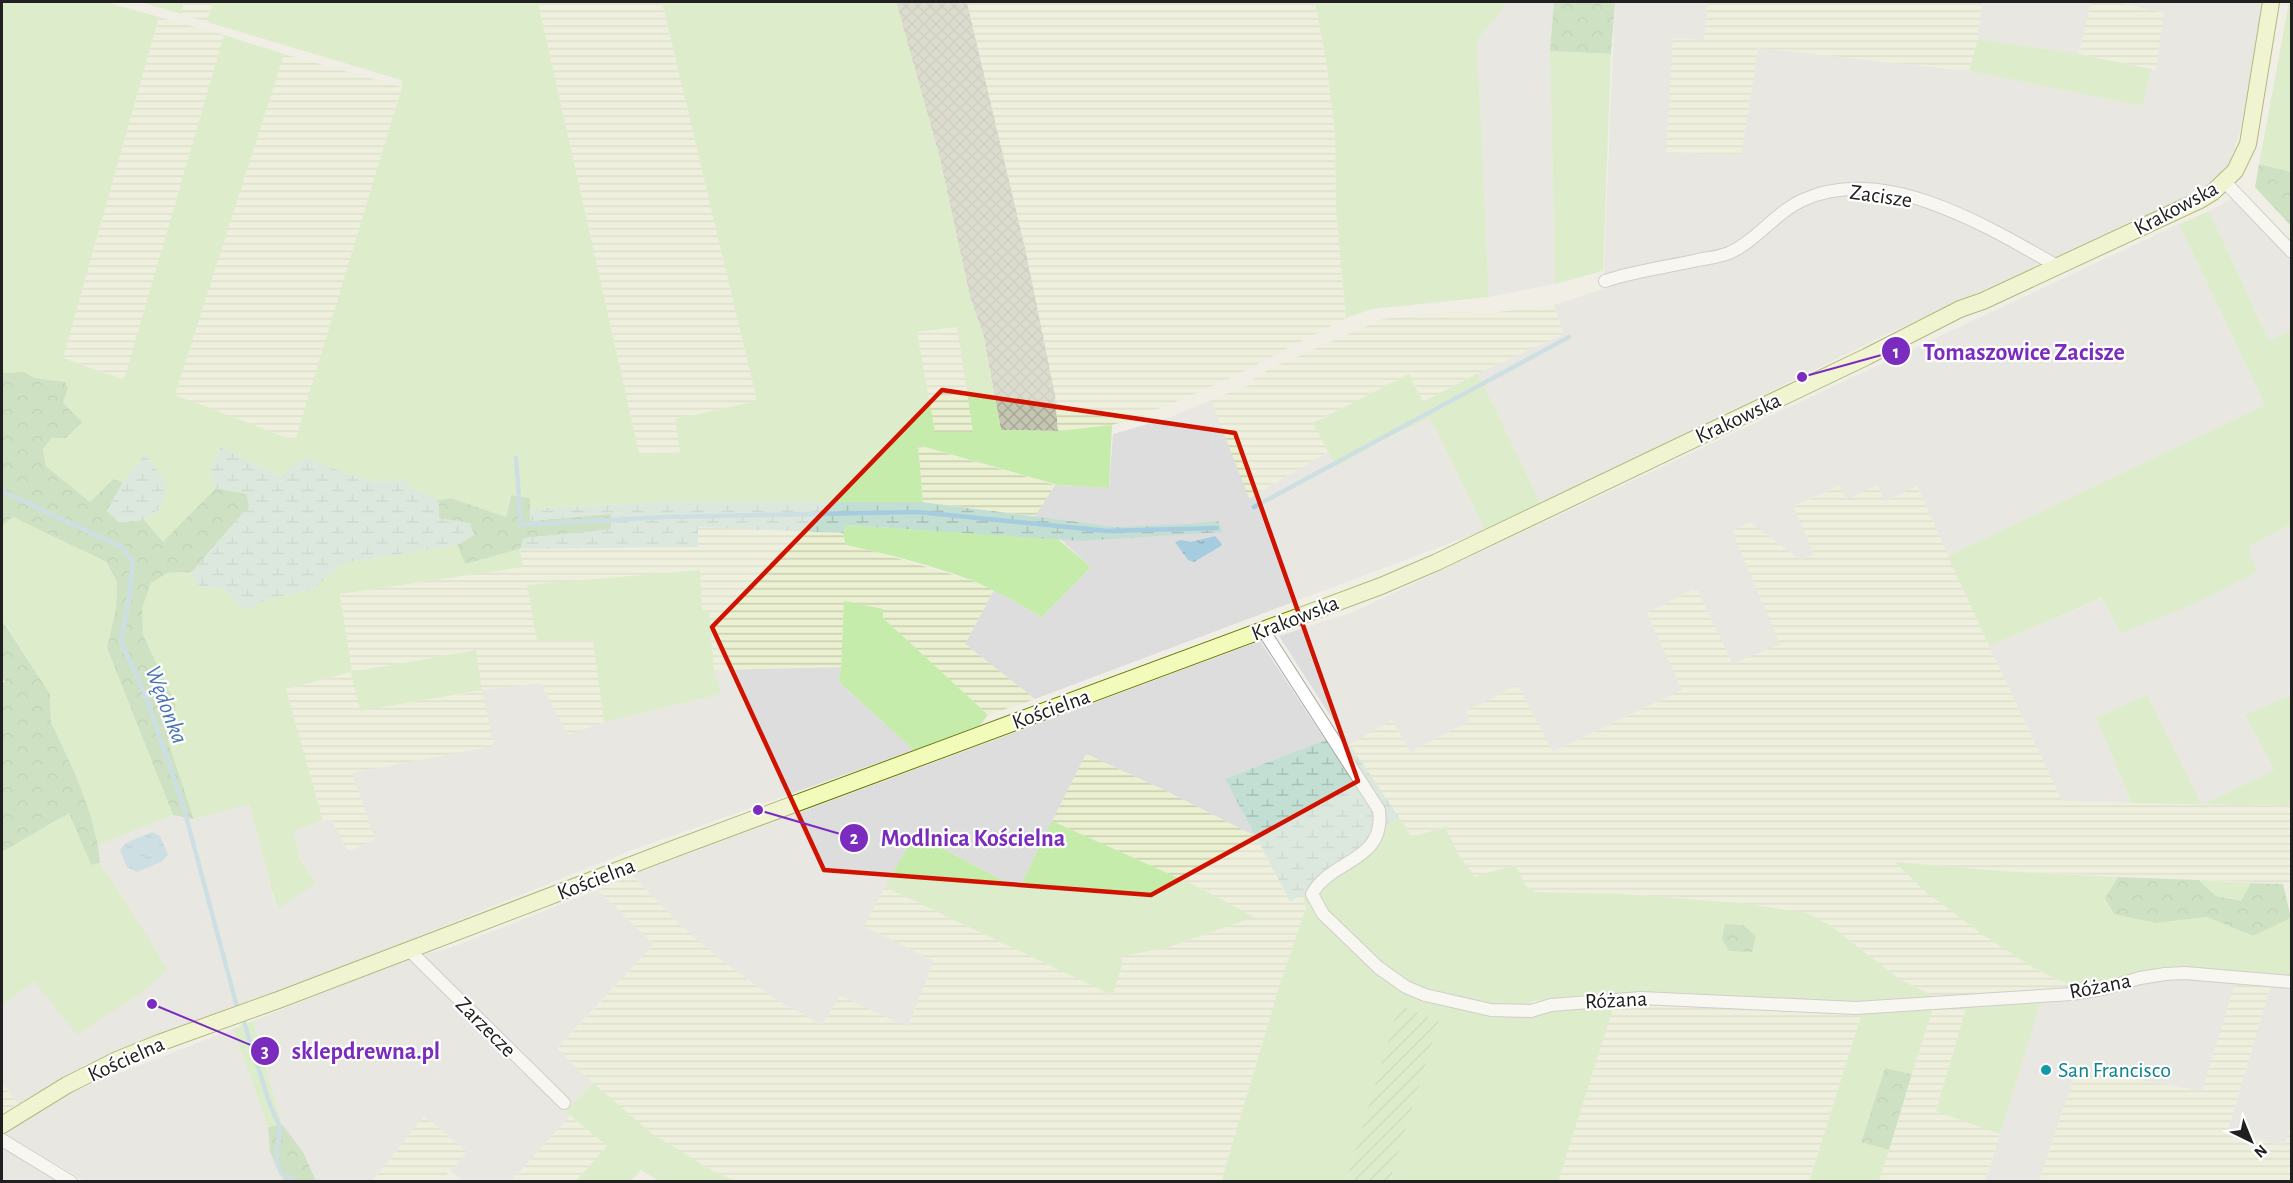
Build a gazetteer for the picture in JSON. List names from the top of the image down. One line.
{"streets":{"street":["Zacisze","Krakowska","Kościelna","Różana","Zarzecze"]},"crossings":[["Zacisze","Krakowska"],["Krakowska","Kościelna"],["Krakowska","Różana"],["Kościelna","Zarzecze"]],"water":["Wędonka"],"places":["Tomaszowice Zacisze","Modlnica Kościelna","sklepdrewna.pl","San Francisco"],"north":"bottom right"}
